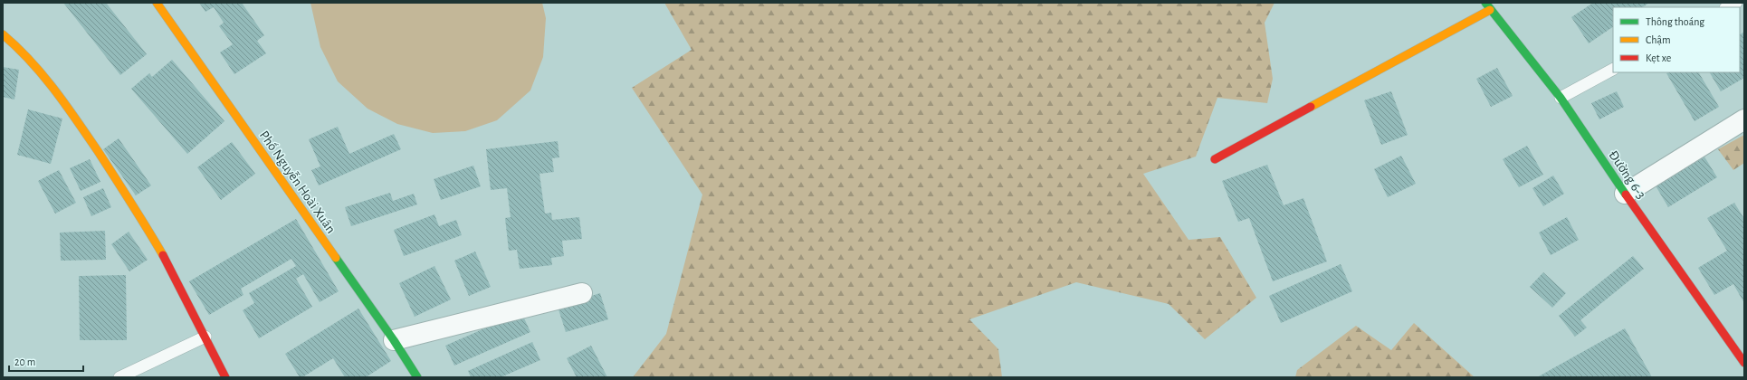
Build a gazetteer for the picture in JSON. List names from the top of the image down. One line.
{"streets":{"street":["Đường 6-3","Phố Nguyễn Hoài Xuân"]},"legend":["Thông thoáng","Chậm","Kẹt xe"],"scale_bar":"20 m"}
